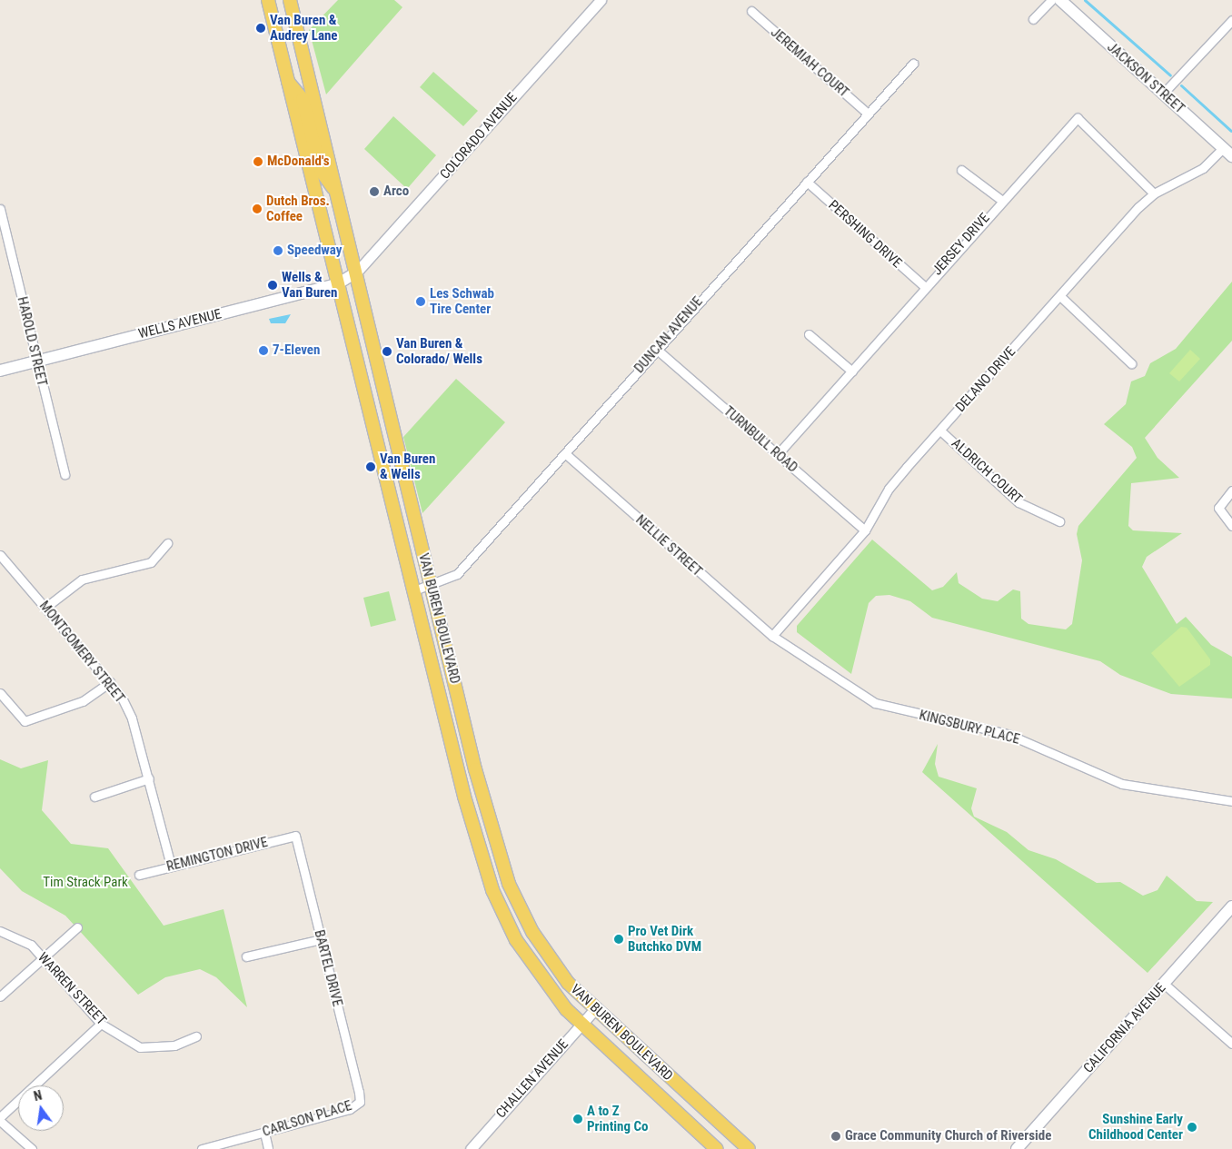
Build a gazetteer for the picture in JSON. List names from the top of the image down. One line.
{"streets":{"main road":["JACKSON STREET","WELLS AVENUE","VAN BUREN BOULEVARD","CALIFORNIA AVENUE"],"street":["JEREMIAH COURT","COLORADO AVENUE","PERSHING DRIVE","JERSEY DRIVE","DUNCAN AVENUE","HAROLD STREET","DELANO DRIVE","TURNBULL ROAD","ALDRICH COURT","NELLIE STREET","MONTGOMERY STREET","KINGSBURY PLACE","REMINGTON DRIVE","BARTEL DRIVE","WARREN STREET","CHALLEN AVENUE","CARLSON PLACE"]},"crossings":[["JEREMIAH COURT","DUNCAN AVENUE"],["JACKSON STREET","DELANO DRIVE"],["COLORADO AVENUE","WELLS AVENUE"],["COLORADO AVENUE","VAN BUREN BOULEVARD"],["PERSHING DRIVE","JERSEY DRIVE"],["PERSHING DRIVE","DUNCAN AVENUE"],["JERSEY DRIVE","DELANO DRIVE"],["JERSEY DRIVE","TURNBULL ROAD"],["WELLS AVENUE","HAROLD STREET"],["WELLS AVENUE","VAN BUREN BOULEVARD"],["DUNCAN AVENUE","TURNBULL ROAD"],["DUNCAN AVENUE","NELLIE STREET"],["DUNCAN AVENUE","VAN BUREN BOULEVARD"],["DELANO DRIVE","TURNBULL ROAD"],["DELANO DRIVE","ALDRICH COURT"],["DELANO DRIVE","NELLIE STREET"],["DELANO DRIVE","KINGSBURY PLACE"],["NELLIE STREET","KINGSBURY PLACE"],["VAN BUREN BOULEVARD","CHALLEN AVENUE"],["MONTGOMERY STREET","REMINGTON DRIVE"],["REMINGTON DRIVE","BARTEL DRIVE"],["BARTEL DRIVE","CARLSON PLACE"]],"parks":["Tim Strack Park"],"places":["Van Buren & Audrey Lane","McDonald's","Arco","Dutch Bros. Coffee","Speedway","Wells & Van Buren","Les Schwab Tire Center","7-Eleven","Van Buren & Colorado/ Wells","Van Buren & Wells","Pro Vet Dirk Butchko DVM","A to Z Printing Co","Sunshine Early Childhood Center","Grace Community Church of Riverside"],"north":"top"}
